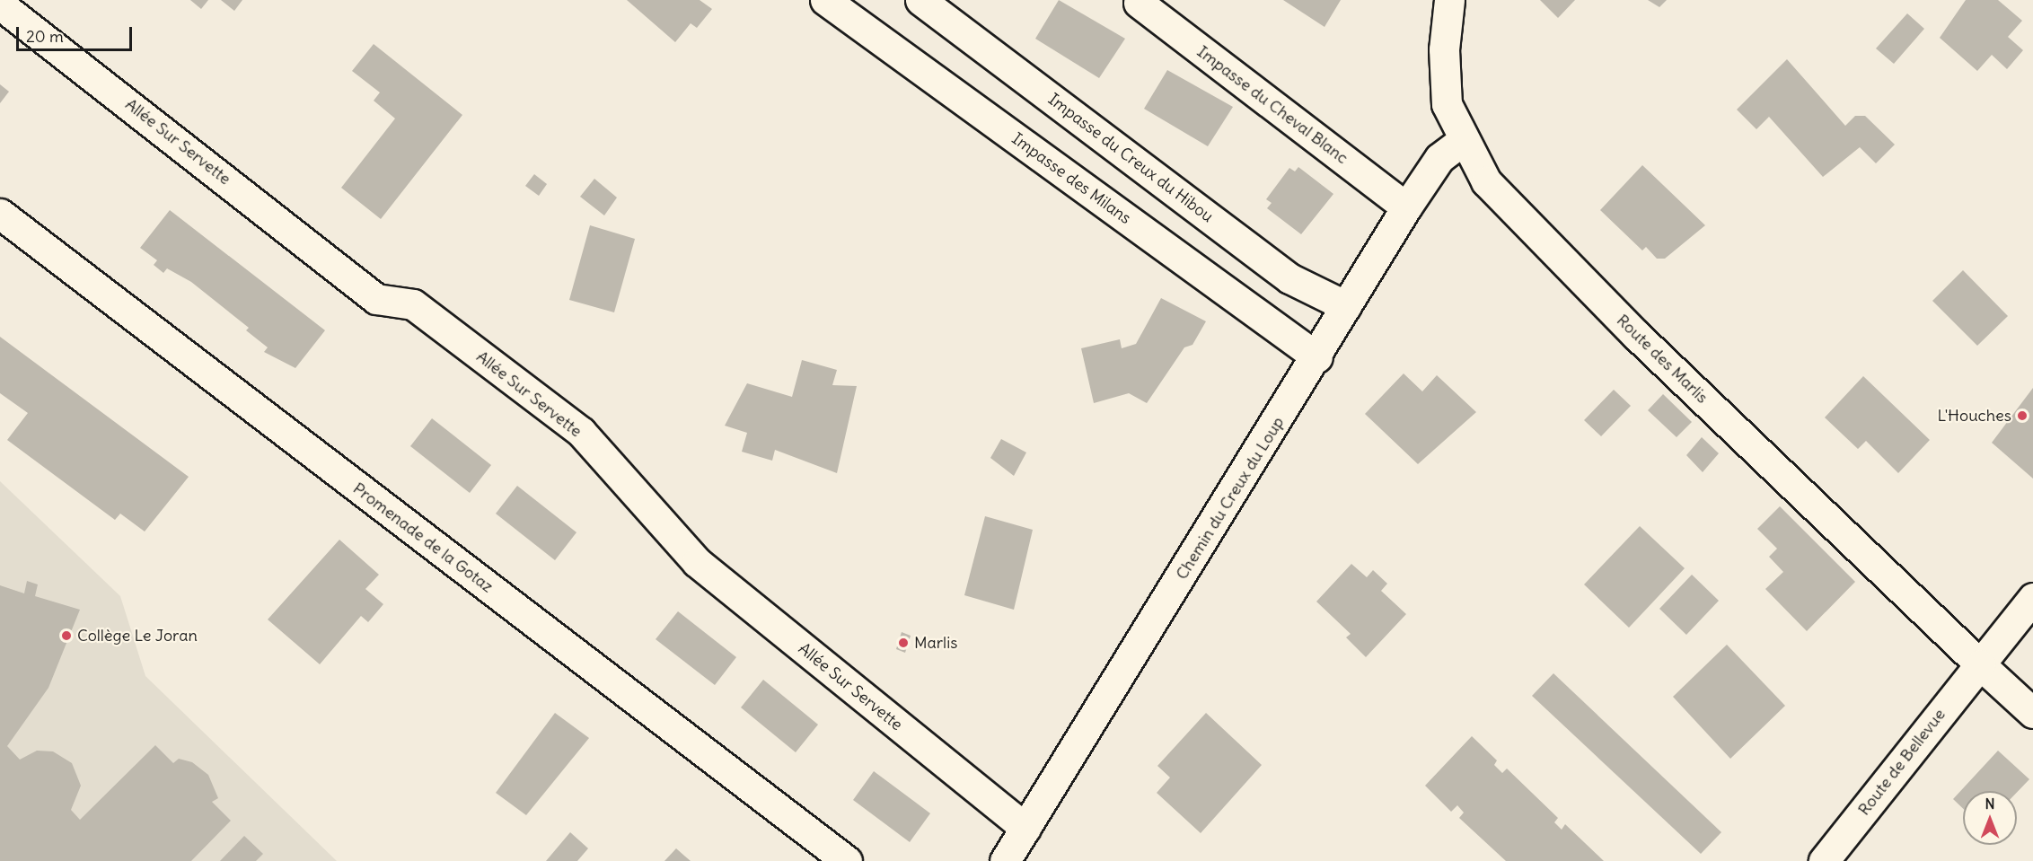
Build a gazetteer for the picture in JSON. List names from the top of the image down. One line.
{"streets":{"street":["Impasse du Cheval Blanc","Allée Sur Servette","Impasse du Creux du Hibou","Impasse des Milans","Route des Marlis","Chemin du Creux du Loup","Promenade de la Gotaz","Route de Bellevue"]},"crossings":[["Impasse du Cheval Blanc","Chemin du Creux du Loup"],["Allée Sur Servette","Chemin du Creux du Loup"],["Impasse du Creux du Hibou","Chemin du Creux du Loup"],["Impasse des Milans","Chemin du Creux du Loup"],["Route des Marlis","Chemin du Creux du Loup"],["Route des Marlis","Route de Bellevue"]],"places":["L'Houches","Collège Le Joran","Marlis"],"scale_bar":"20 m","north":"top"}
